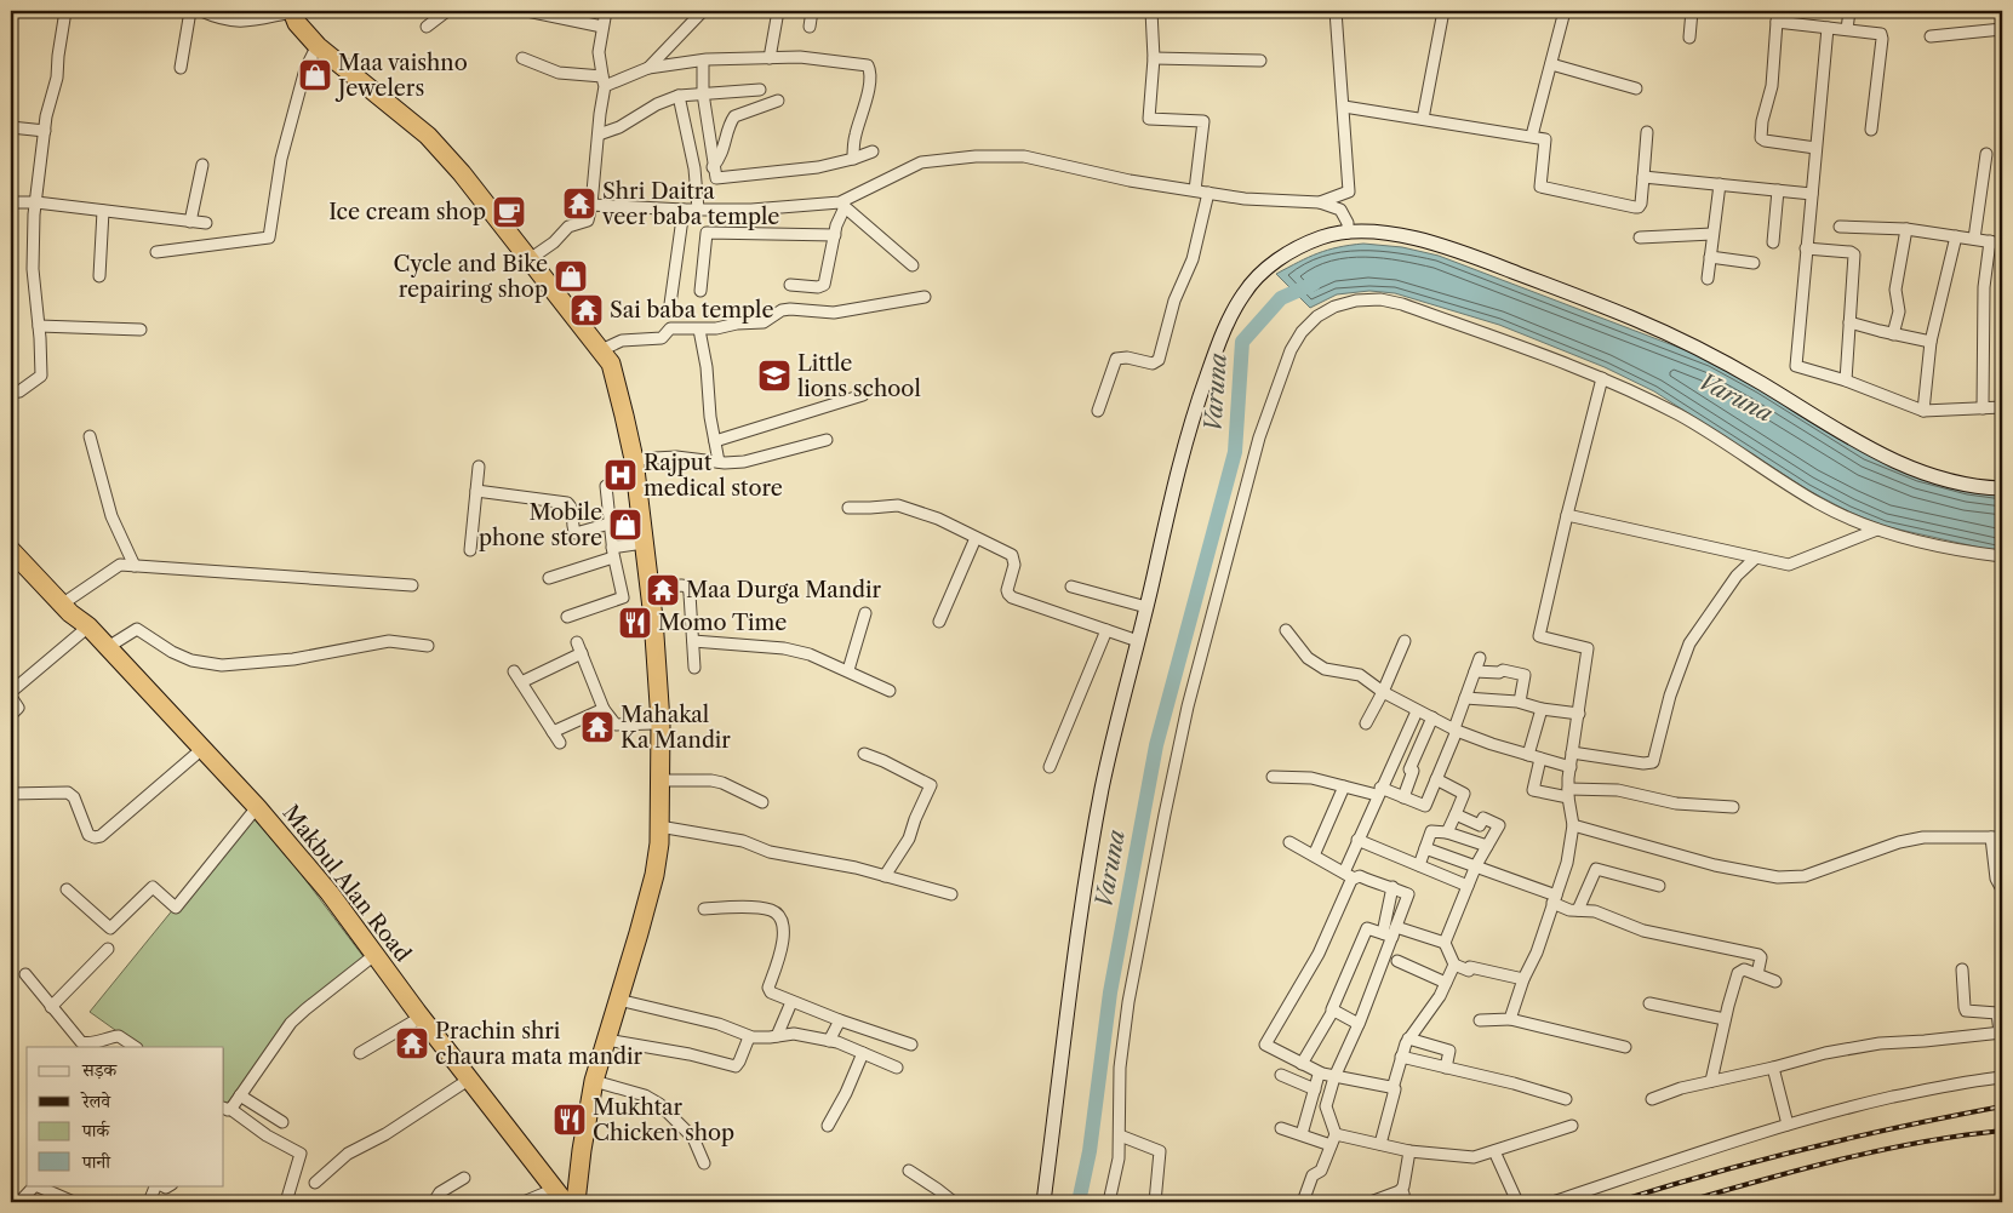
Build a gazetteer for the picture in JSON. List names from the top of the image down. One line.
{"streets":{"highway":["Makbul Alan Road"]},"water":["Varuna"],"places":{"shop":["Maa vaishno Jewelers","Cycle and Bike repairing shop","Mobile phone store"],"temple":["Shri Daitra veer baba temple","Sai baba temple","Maa Durga Mandir","Mahakal Ka Mandir","Prachin shri chaura mata mandir"],"cafe":["Ice cream shop"],"school or university":["Little lions school"],"hospital":["Rajput medical store"],"restaurant":["Momo Time","Mukhtar Chicken shop"]},"legend":["सड़क","रेलवे","पार्क","पानी"]}
